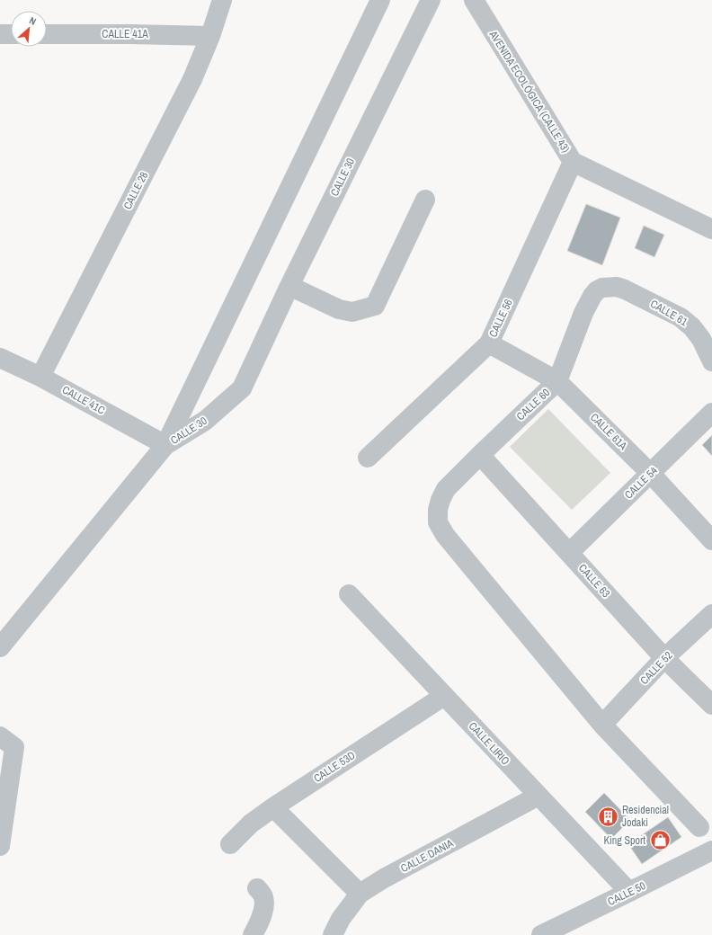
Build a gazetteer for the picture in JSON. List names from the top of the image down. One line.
{"streets":{"street":["CALLE 41A","AVENIDA ECOLÓGICA (CALLE 43)","CALLE 30","CALLE 28","CALLE 61","CALLE 56","CALLE 41C","CALLE 60","CALLE 61A","CALLE 54","CALLE 63","CALLE 52","CALLE LIRIO","CALLE 53D","CALLE DANIA","CALLE 50"]},"crossings":[["CALLE 41A","CALLE 28"],["AVENIDA ECOLÓGICA (CALLE 43)","CALLE 56"],["CALLE 30","CALLE 41C"],["CALLE 28","CALLE 41C"],["CALLE 61","CALLE 60"],["CALLE 56","CALLE 61A"],["CALLE 60","CALLE 61A"],["CALLE 60","CALLE 63"],["CALLE 60","CALLE 52"],["CALLE 61A","CALLE 54"],["CALLE 54","CALLE 63"],["CALLE 63","CALLE 52"],["CALLE LIRIO","CALLE 53D"],["CALLE LIRIO","CALLE DANIA"],["CALLE LIRIO","CALLE 50"]],"places":{"building":["Residencial Jodaki"],"shop":["King Sport"]},"north":"top right"}
